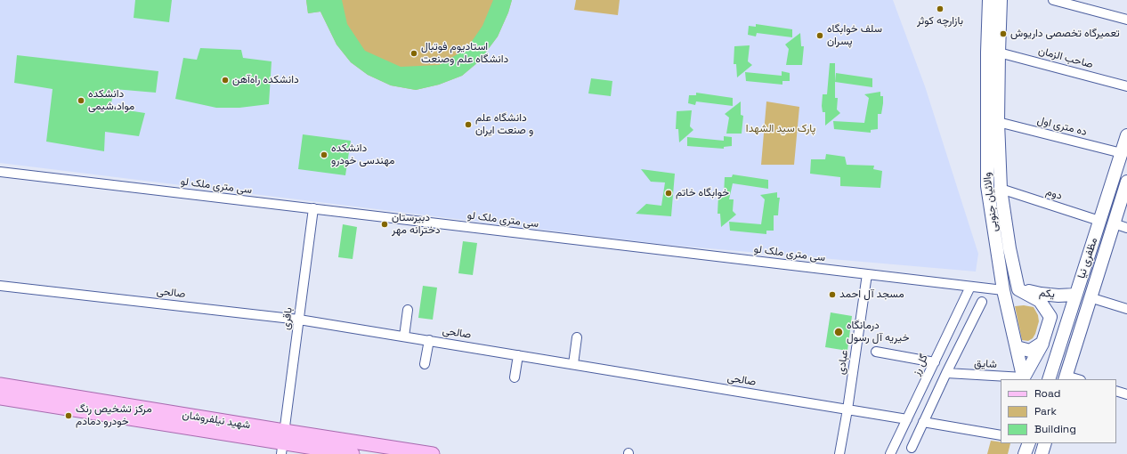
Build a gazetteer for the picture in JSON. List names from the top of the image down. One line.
{"streets":{"main road":["والائیان جنوبی","مظفری نیا","یکم","شهید نیلفروشان"],"street":["صاحب الزمان","ده متری اول","سی متری ملک لو","دوم","صالحی","باقری","عبادی","شایق","گل رز"]},"crossings":[["صاحب الزمان","والائیان جنوبی"],["ده متری اول","والائیان جنوبی"],["ده متری اول","مظفری نیا"],["سی متری ملک لو","والائیان جنوبی"],["سی متری ملک لو","باقری"],["سی متری ملک لو","عبادی"],["سی متری ملک لو","گل رز"],["دوم","والائیان جنوبی"],["دوم","مظفری نیا"],["والائیان جنوبی","یکم"],["والائیان جنوبی","شایق"],["مظفری نیا","یکم"],["صالحی","باقری"],["صالحی","عبادی"],["صالحی","گل رز"],["باقری","شهید نیلفروشان"]],"parks":["پارک سید الشهدا"],"places":["بازارچه کوثر","تعمیرگاه تخصصی داریوش","سلف خوابگاه پسران","استادیوم فوتبال دانشگاه علم وصنعت","دانشکده راه‌آهن","دانشکده مواد،شیمی","دانشگاه علم و صنعت ایران","دانشکده مهندسی خودرو","خوابگاه خاتم","دبیرستان دخترانه مهر","مسجد آل احمد","درمانگاه خیریه آل رسول","مرکز تشخیص رنگ خودرو دمادم"],"legend":["Road","Park","Building"]}
